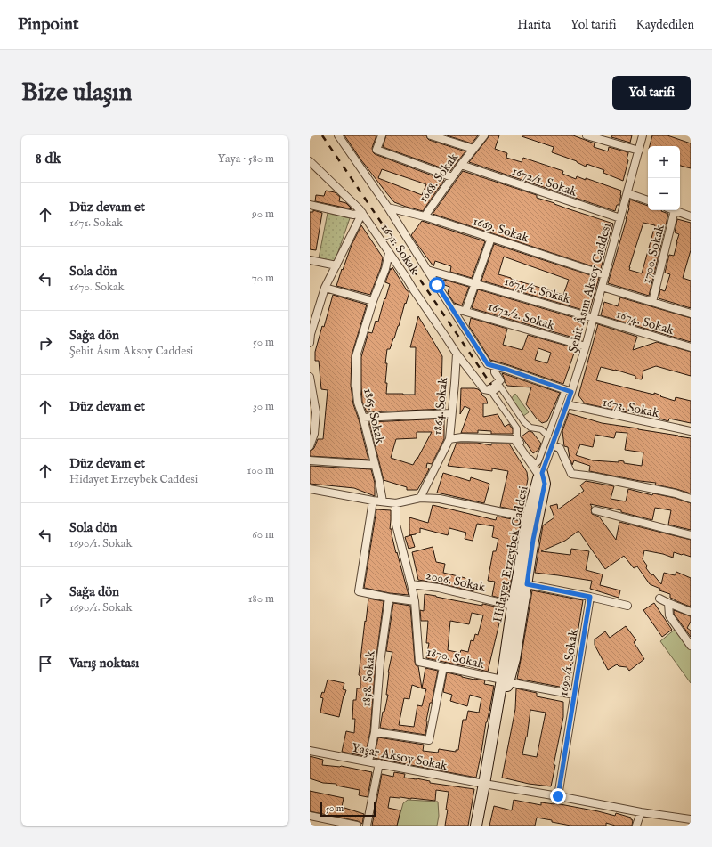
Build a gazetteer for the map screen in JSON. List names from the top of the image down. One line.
{"streets":{"main road":["Hidayet Erzeybek Caddesi"],"street":["1668. Sokak","1672/1. Sokak","1669. Sokak","1671. Sokak","1700. Sokak","Şehit Âsım Aksoy Caddesi","1674/1. Sokak","1672/2. Sokak","1674. Sokak","1864. Sokak","1673. Sokak","1865. Sokak","2006. Sokak","1870. Sokak","1690/1. Sokak","1858. Sokak","Yaşar Aksoy Sokak"]},"crossings":[["1668. Sokak","1672/1. Sokak"],["1668. Sokak","1669. Sokak"],["1672/1. Sokak","Şehit Âsım Aksoy Caddesi"],["1669. Sokak","1671. Sokak"],["1669. Sokak","Şehit Âsım Aksoy Caddesi"],["1671. Sokak","1674/1. Sokak"],["1671. Sokak","1672/2. Sokak"],["1671. Sokak","1864. Sokak"],["1671. Sokak","1865. Sokak"],["Şehit Âsım Aksoy Caddesi","1674/1. Sokak"],["Şehit Âsım Aksoy Caddesi","1672/2. Sokak"],["Şehit Âsım Aksoy Caddesi","1674. Sokak"],["Şehit Âsım Aksoy Caddesi","1673. Sokak"],["Şehit Âsım Aksoy Caddesi","Hidayet Erzeybek Caddesi"],["1674/1. Sokak","1674. Sokak"],["Hidayet Erzeybek Caddesi","2006. Sokak"],["Hidayet Erzeybek Caddesi","1870. Sokak"],["Hidayet Erzeybek Caddesi","Yaşar Aksoy Sokak"],["1870. Sokak","1690/1. Sokak"],["1690/1. Sokak","Yaşar Aksoy Sokak"],["1858. Sokak","Yaşar Aksoy Sokak"]],"scale_bar":"50 m","page":{"header":"Pinpoint","nav":["Harita","Yol tarifi","Kaydedilen"],"buttons":"Yol tarifi","title":"Bize ulaşın","heading":["8 dk","Yaya · 580 m"],"map_buttons":["+","−"],"list":[["Düz devam et","1671. Sokak","90 m"],["Sola dön","1670. Sokak","70 m"],["Sağa dön","Şehit Âsım Aksoy Caddesi","50 m"],["Düz devam et","30 m"],["Düz devam et","Hidayet Erzeybek Caddesi","100 m"],["Sola dön","1690/1. Sokak","60 m"],["Sağa dön","1690/1. Sokak","180 m"],"Varış noktası"],"scale":"50 m"}}
